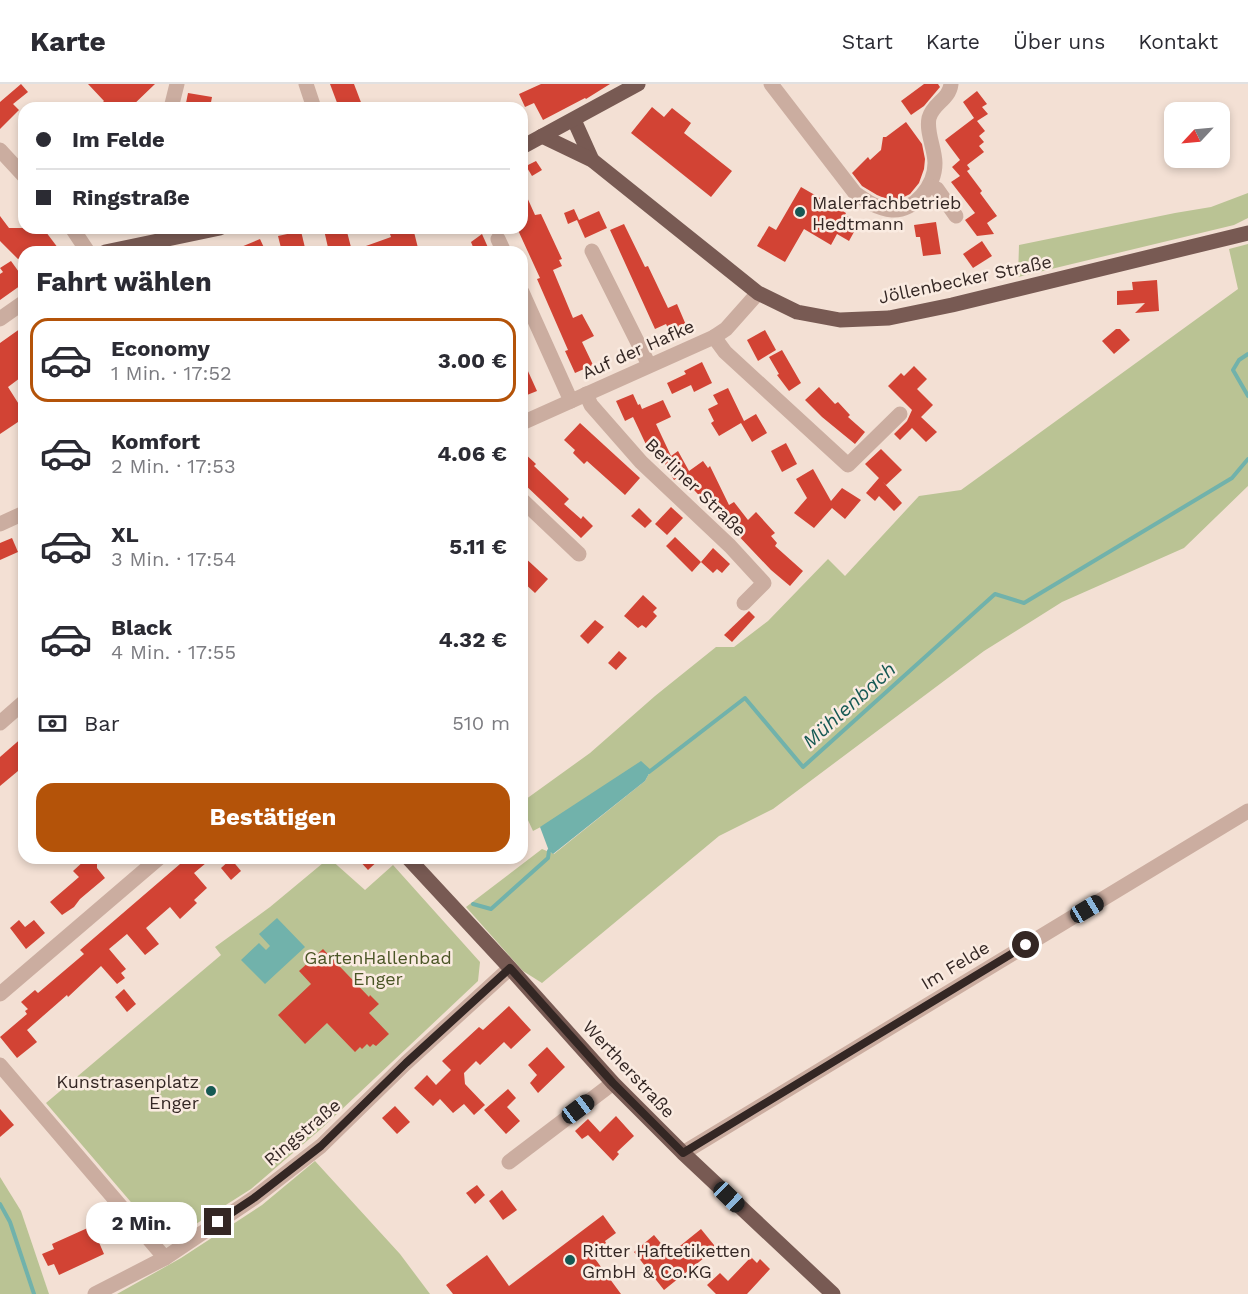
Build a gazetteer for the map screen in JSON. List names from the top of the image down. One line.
{"streets":{"main road":["Jöllenbecker Straße","Wertherstraße"],"street":["Auf der Hafke","Berliner Straße","Im Felde","Ringstraße"]},"crossings":[["Jöllenbecker Straße","Auf der Hafke"],["Auf der Hafke","Berliner Straße"],["Im Felde","Wertherstraße"],["Wertherstraße","Ringstraße"]],"water":["Mühlenbach"],"parks":["GartenHallenbad Enger"],"places":["Malerfachbetrieb Hedtmann","Kunstrasenplatz Enger","Ritter Haftetiketten GmbH & Co.KG"],"north":"bottom left","page":{"header":"Karte","nav":["Start","Karte","Über uns","Kontakt"],"banner":["Im Felde","Ringstraße"],"heading":"Fahrt wählen","list":[{"name":"Economy","note":"1 Min. · 17:52","value":"3.00 €"},{"name":"Komfort","note":"2 Min. · 17:53","value":"4.06 €"},{"name":"XL","note":"3 Min. · 17:54","value":"5.11 €"},{"name":"Black","note":"4 Min. · 17:55","value":"4.32 €"}],"pay":["Bar","510 m"],"buttons":"Bestätigen","bubble":"2 Min."}}
